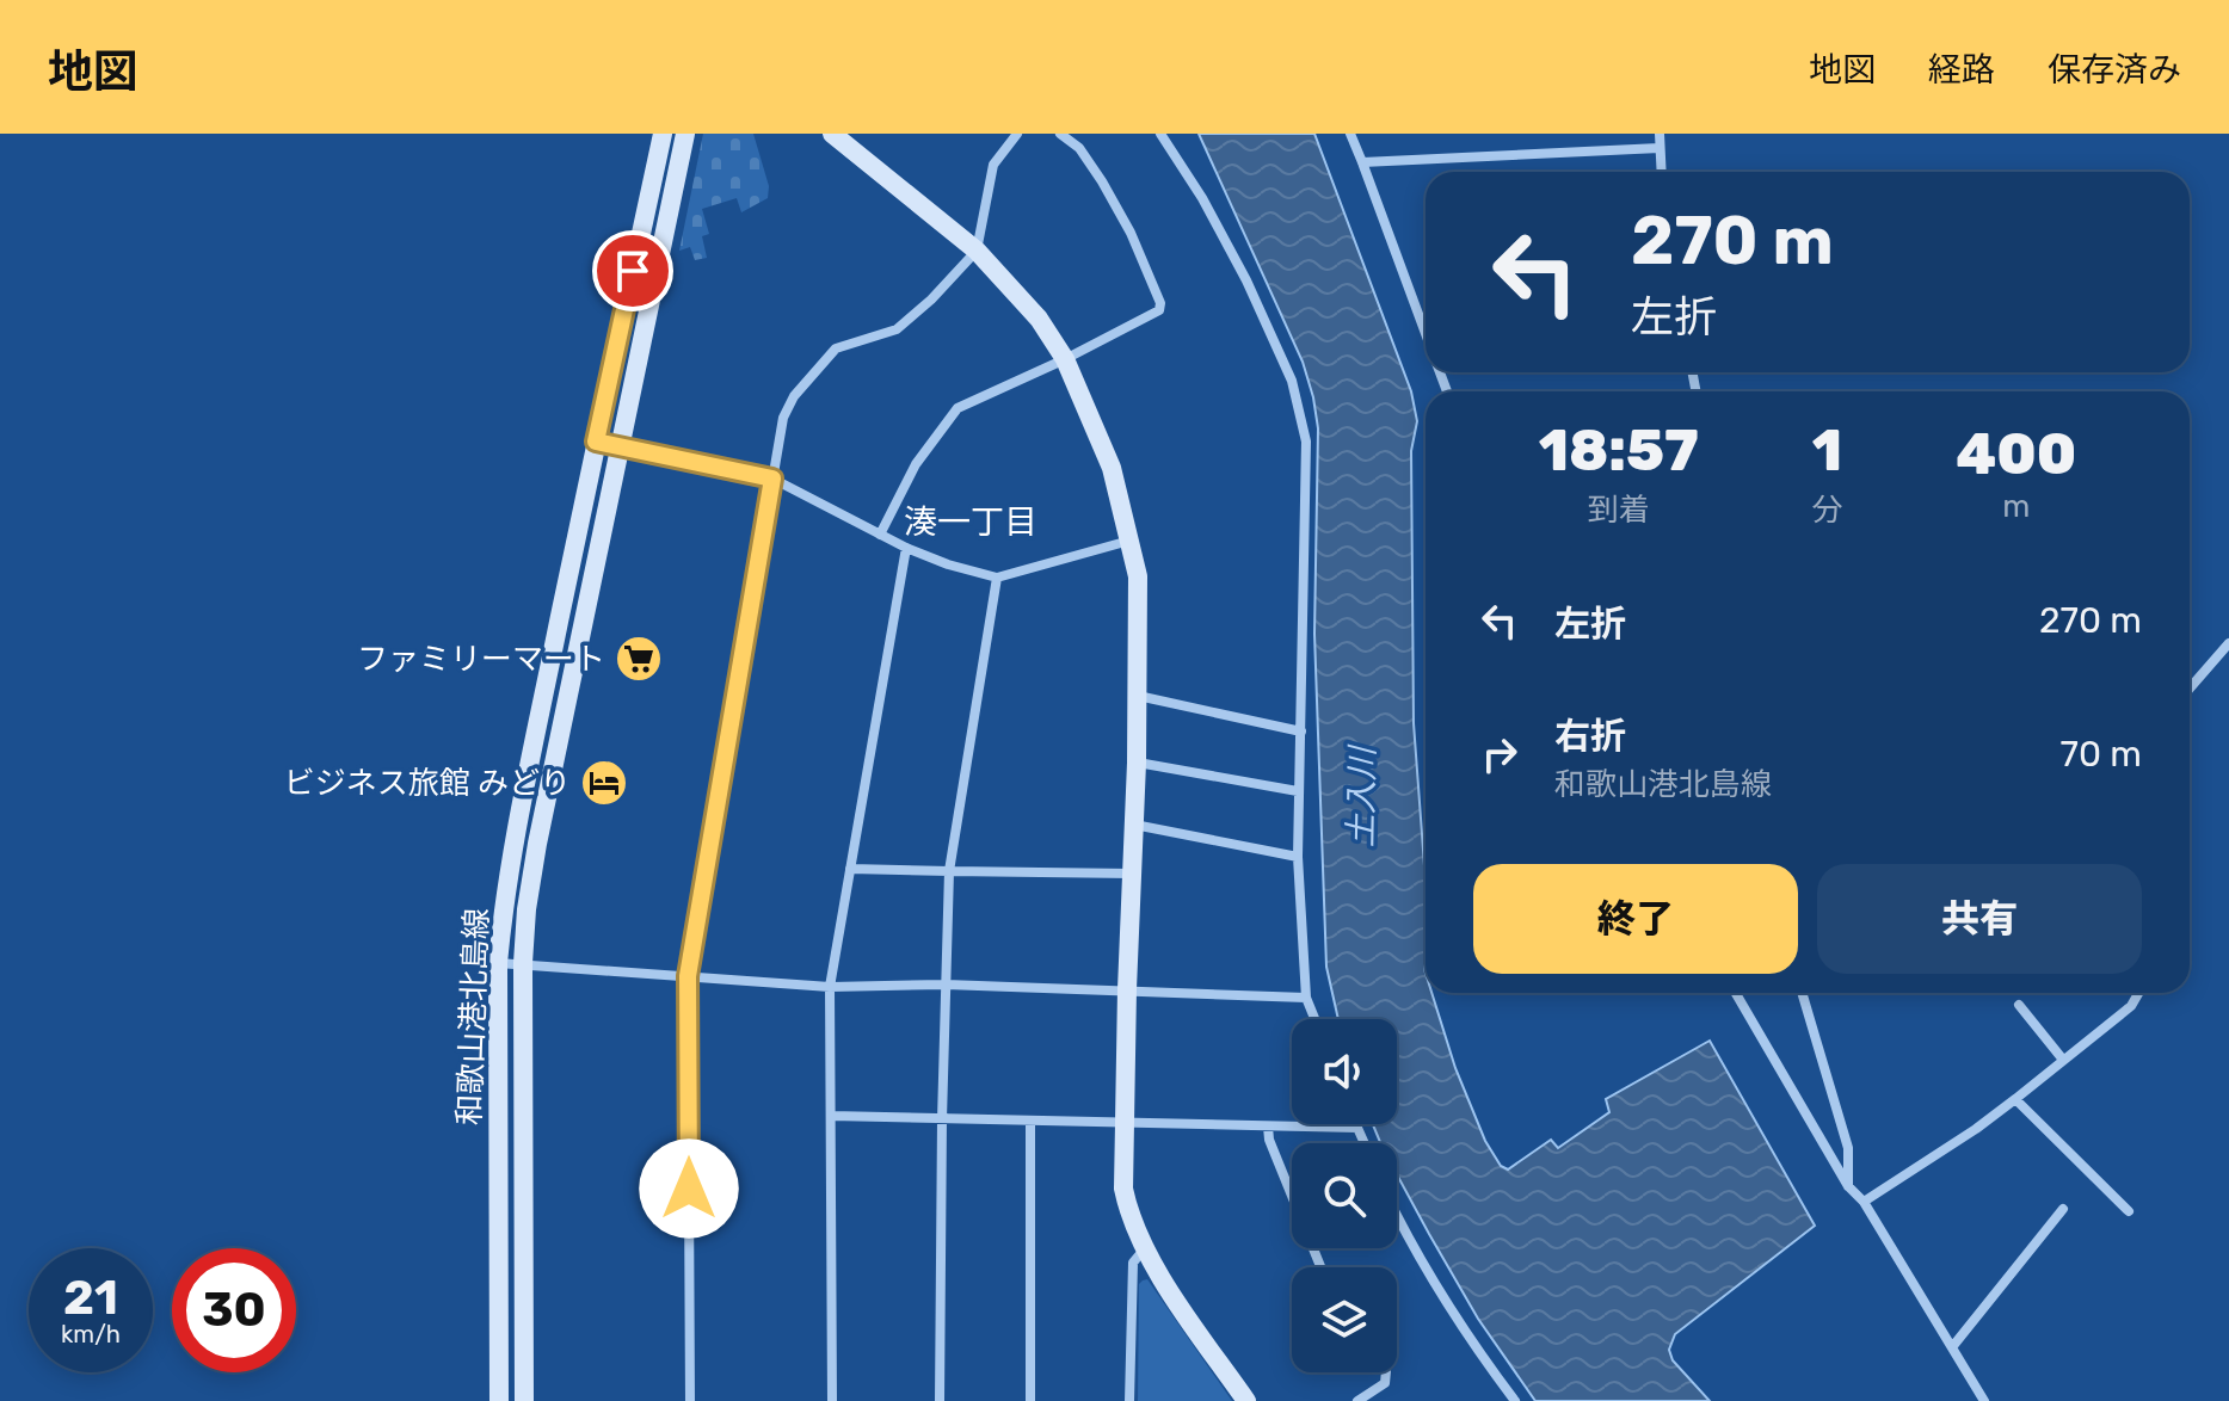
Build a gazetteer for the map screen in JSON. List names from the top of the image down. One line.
{"streets":{"main road":["和歌山港北島線"]},"districts":["湊一丁目"],"water":["土入川"],"places":{"supermarket":["ファミリーマート"],"hotel":["ビジネス旅館 みどり"]},"page":{"header":"地図","nav":["地図","経路","保存済み"],"turn":["270 m","左折"],"eta":["18:57","到着","1","分","400","m"],"list":[{"name":"左折","value":"270 m"},{"name":"右折","note":"和歌山港北島線","value":"70 m"}],"buttons":["終了","共有"],"speed":"21 km/h","limit":"30"}}
